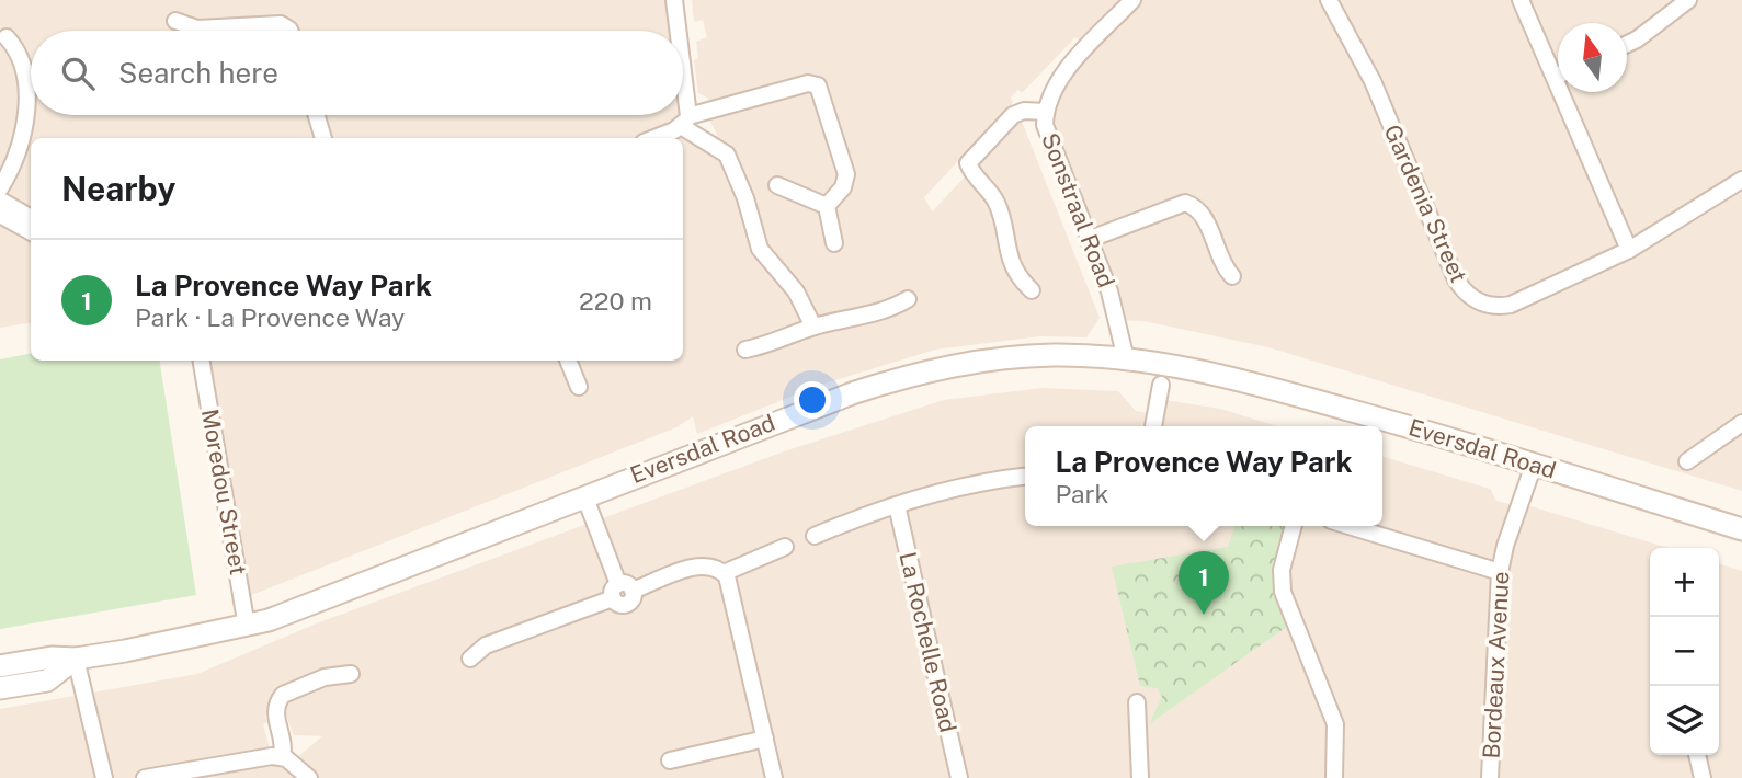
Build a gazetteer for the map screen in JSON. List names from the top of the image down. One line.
{"streets":{"street":["Gardenia Street","Sonstraal Road","Eversdal Road","Moredou Street","La Rochelle Road","Bordeaux Avenue"]},"crossings":[["Sonstraal Road","Eversdal Road"],["Eversdal Road","Moredou Street"],["Eversdal Road","Bordeaux Avenue"]],"north":"top","page":{"search":"Search here","heading":"Nearby","list":[{"mark":"1","name":"La Provence Way Park","note":"Park · La Provence Way","value":"220 m"}],"popup":["La Provence Way Park","Park"],"map_buttons":["+","−"],"pins":"1"}}
